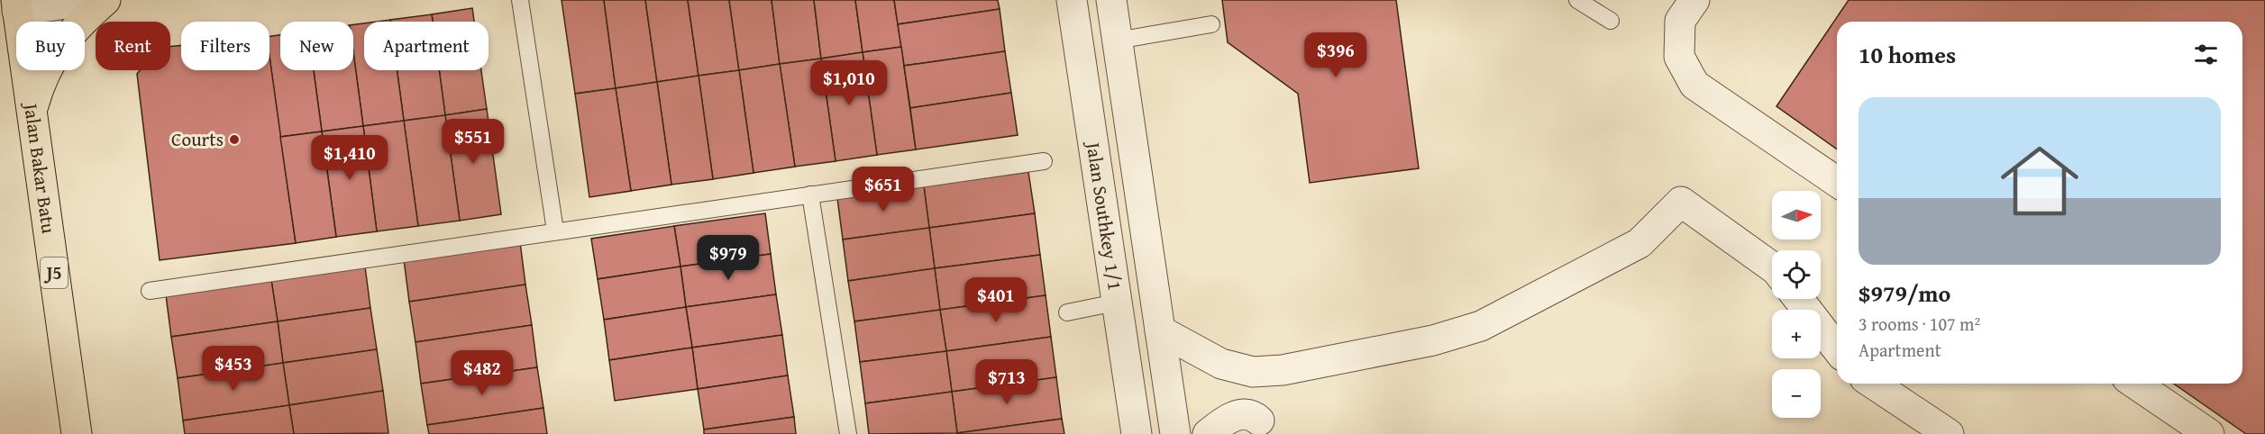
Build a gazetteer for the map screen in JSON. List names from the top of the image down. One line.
{"streets":{"main road":["Jalan Bakar Batu","J5"],"street":["Jalan Southkey 1/1"]},"places":["Courts"],"north":"right","page":{"chip":["Buy","Rent","Filters","New","Apartment"],"heading":"10 homes","price":["$396","$1,010","$551","$1,410","$651","$979","$401","$453","$482","$713"],"list":[{"name":"$979/mo","note":"3 rooms · 107 m² · Apartment"}],"map_buttons":["+","−"]}}
